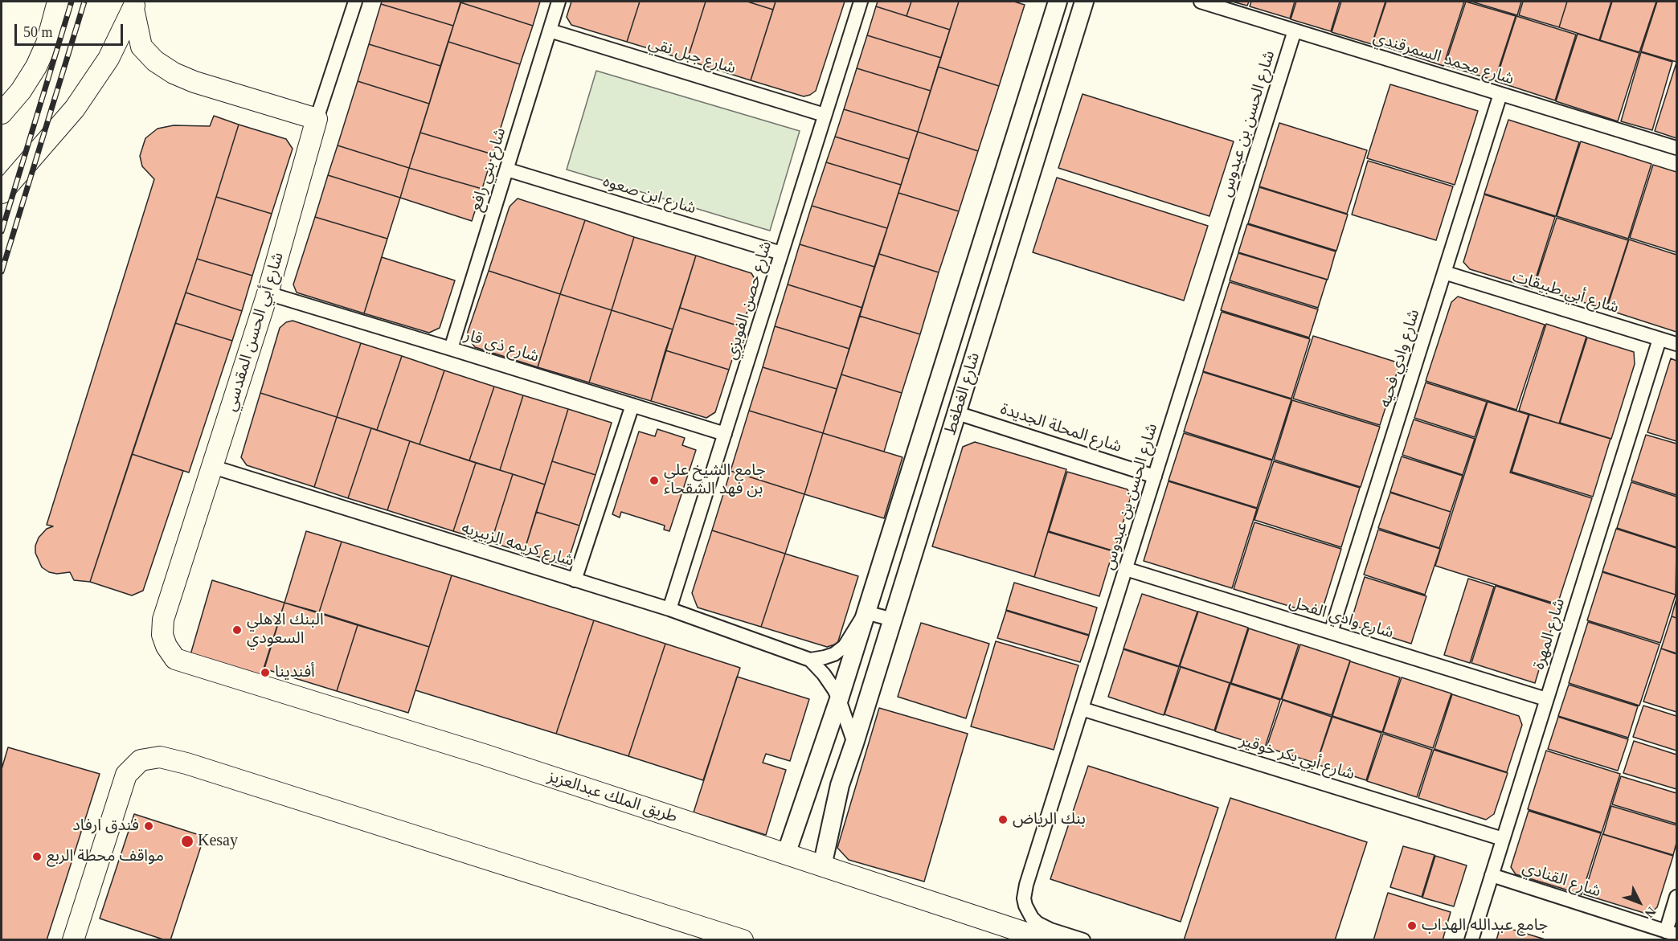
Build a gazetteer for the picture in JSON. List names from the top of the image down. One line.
{"streets":{"main road":["شارع أبي الحسن المقدسي","طريق الملك عبدالعزيز"],"street":["شارع جبل نقي","شارع محمد السمرقندي","شارع الحسن بن عبدوس","شارع بني رافع","شارع ابن صعوه","شارع أبي طبيقات","شارع حصن الفويزي","شارع ذي قار","شارع وادي فحيه","شارع الغطغط","شارع المحلة الجديدة","شارع كريمه الزبيريه","شارع وادي الفحل","شارع المهرة","شارع أبي بكر خوقير","شارع القنادي"]},"crossings":[["شارع جبل نقي","شارع بني رافع"],["شارع جبل نقي","شارع حصن الفويزي"],["شارع محمد السمرقندي","شارع الحسن بن عبدوس"],["شارع محمد السمرقندي","شارع وادي فحيه"],["شارع الحسن بن عبدوس","شارع المحلة الجديدة"],["شارع الحسن بن عبدوس","شارع وادي الفحل"],["شارع الحسن بن عبدوس","شارع أبي بكر خوقير"],["شارع بني رافع","شارع ابن صعوه"],["شارع بني رافع","شارع ذي قار"],["شارع ابن صعوه","شارع حصن الفويزي"],["شارع أبي طبيقات","شارع وادي فحيه"],["شارع أبي طبيقات","شارع المهرة"],["شارع حصن الفويزي","شارع ذي قار"],["شارع حصن الفويزي","شارع كريمه الزبيريه"],["شارع أبي الحسن المقدسي","شارع ذي قار"],["شارع أبي الحسن المقدسي","شارع كريمه الزبيريه"],["شارع أبي الحسن المقدسي","طريق الملك عبدالعزيز"],["شارع وادي فحيه","شارع وادي الفحل"],["شارع الغطغط","شارع المحلة الجديدة"],["شارع الغطغط","طريق الملك عبدالعزيز"],["شارع وادي الفحل","شارع المهرة"],["شارع المهرة","شارع أبي بكر خوقير"],["شارع المهرة","شارع القنادي"]],"places":["جامع الشيخ علي بن فهد الشقحاء","البنك الاهلي السعودي","أفندينا","بنك الرياض","فندق ارفاد","Kesay","مواقف محطة الربع","جامع عبدالله الهداب"],"scale_bar":"50 m","north":"bottom right"}
